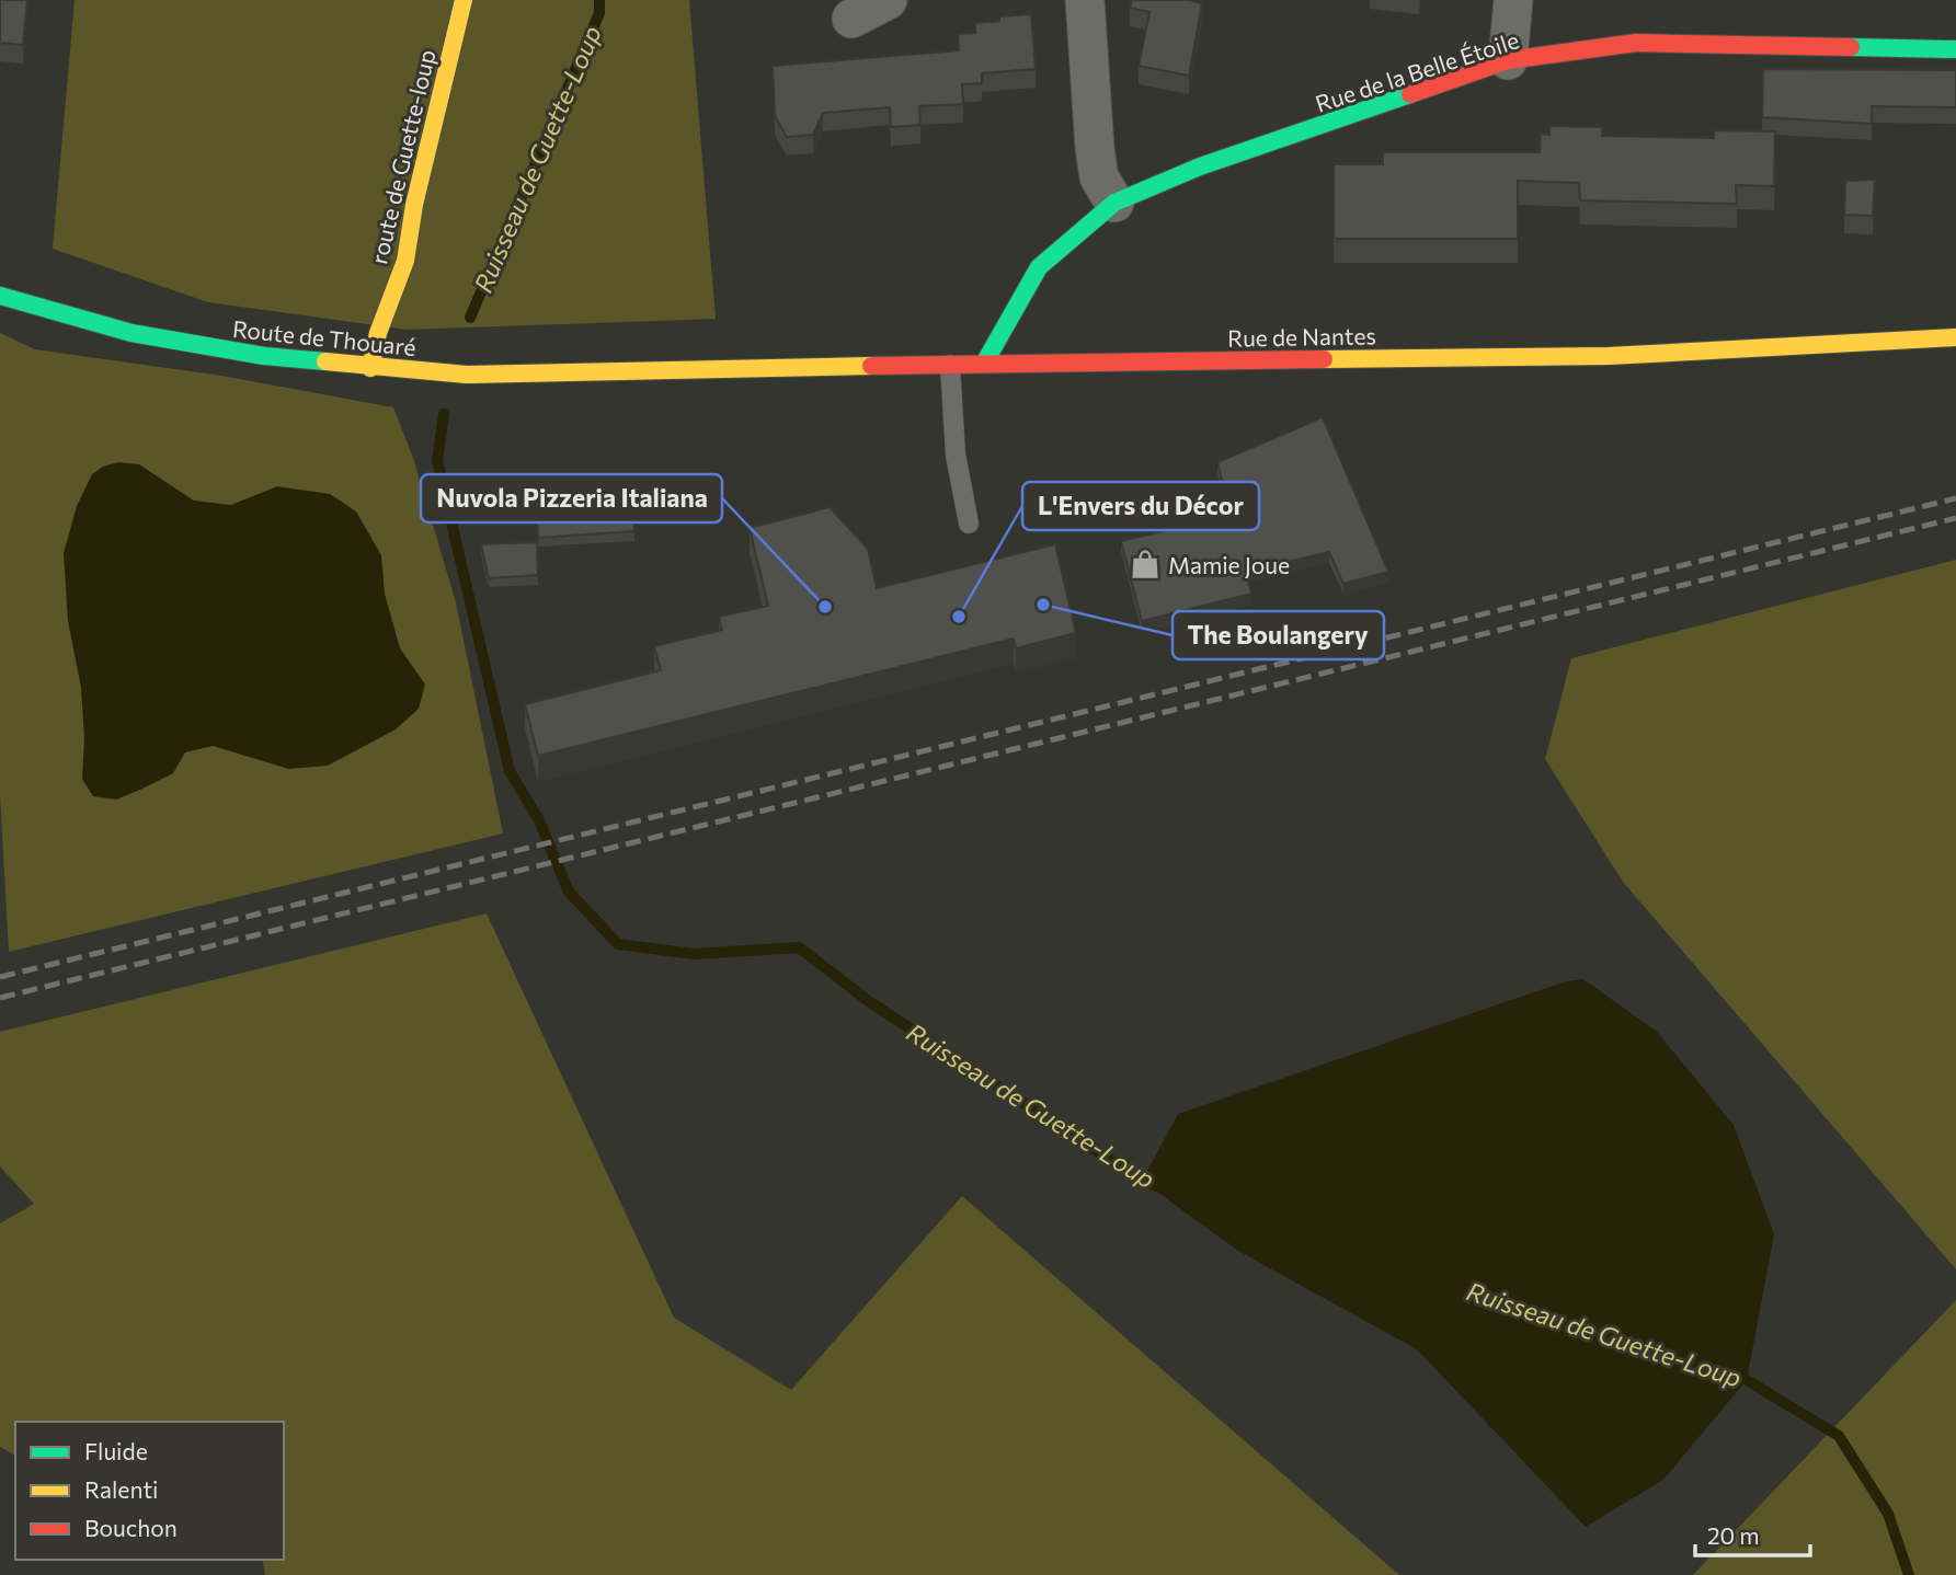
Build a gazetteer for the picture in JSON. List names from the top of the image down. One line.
{"streets":{"street":["Rue de la Belle Étoile","route de Guette-loup","Rue de Nantes","Route de Thouaré"]},"crossings":[["Rue de la Belle Étoile","Rue de Nantes"],["route de Guette-loup","Route de Thouaré"],["Rue de Nantes","Route de Thouaré"]],"water":["Ruisseau de Guette-Loup"],"places":{"shop":["Mamie Joue"],"other":["The Boulangery","Nuvola Pizzeria Italiana","L'Envers du Décor"]},"legend":["Fluide","Ralenti","Bouchon"],"scale_bar":"20 m"}
